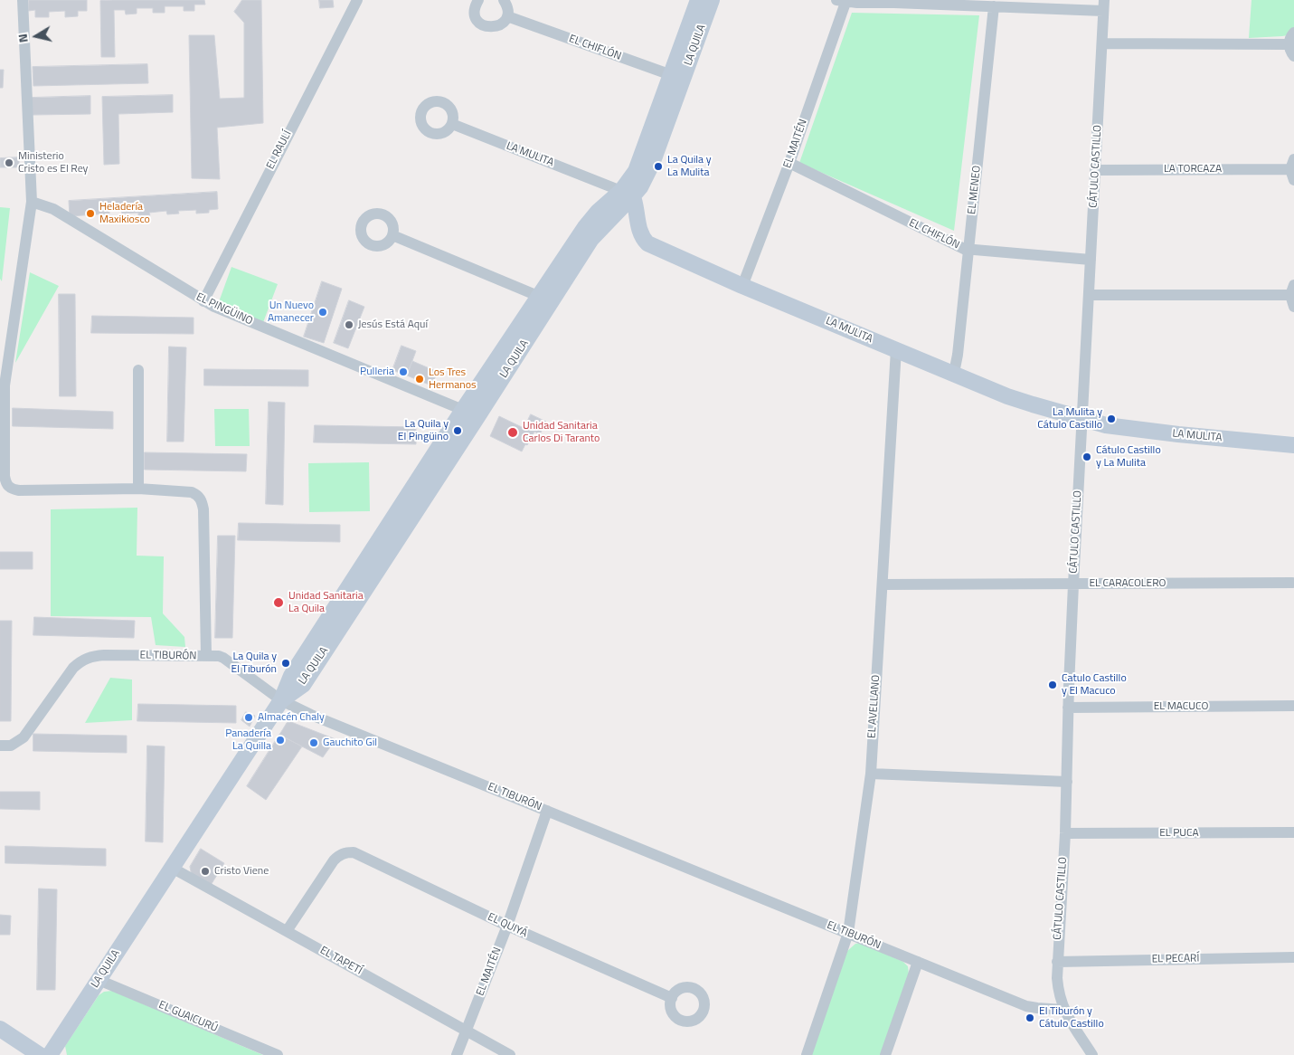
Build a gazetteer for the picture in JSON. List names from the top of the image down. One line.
{"streets":{"main road":["LA QUILA","LA MULITA","EL PINGÜINO"],"street":["EL CHIFLÓN","EL MAITÉN","EL RAULÍ","CÁTULO CASTILLO","LA TORCAZA","EL MENEO","EL CARACOLERO","EL TIBURÓN","EL AVELLANO","EL MACUCO","EL PUCA","EL QUIYÁ","EL PECARÍ","EL TAPETÍ","EL GUAICURÚ"]},"crossings":[["LA QUILA","EL CHIFLÓN"],["LA QUILA","LA MULITA"],["LA QUILA","EL PINGÜINO"],["LA QUILA","EL TIBURÓN"],["LA QUILA","EL TAPETÍ"],["LA QUILA","EL GUAICURÚ"],["EL CHIFLÓN","EL MAITÉN"],["EL CHIFLÓN","CÁTULO CASTILLO"],["EL CHIFLÓN","EL MENEO"],["EL MAITÉN","LA MULITA"],["EL MAITÉN","EL TIBURÓN"],["EL MAITÉN","EL QUIYÁ"],["EL MAITÉN","EL TAPETÍ"],["EL RAULÍ","EL PINGÜINO"],["LA MULITA","CÁTULO CASTILLO"],["LA MULITA","EL MENEO"],["LA MULITA","EL AVELLANO"],["CÁTULO CASTILLO","LA TORCAZA"],["CÁTULO CASTILLO","EL CARACOLERO"],["CÁTULO CASTILLO","EL TIBURÓN"],["CÁTULO CASTILLO","EL MACUCO"],["CÁTULO CASTILLO","EL PUCA"],["CÁTULO CASTILLO","EL PECARÍ"],["EL CARACOLERO","EL AVELLANO"],["EL TIBURÓN","EL AVELLANO"],["EL QUIYÁ","EL TAPETÍ"]],"places":["Ministerio Cristo es El Rey","La Quila y La Mulita","Heladería Maxikiosco","Un Nuevo Amanecer","Jesús Está Aquí","Pulleria","Los Tres Hermanos","La Mulita y Cátulo Castillo","La Quila y El Pingüino","Unidad Sanitaria Carlos Di Taranto","Cátulo Castillo y La Mulita","Unidad Sanitaria La Quila","La Quila y El Tiburón","Catulo Castillo y El Macuco","Almacén Chaly","Panadería La Quilla","Gauchito Gil","Cristo Viene","El Tiburón y Cátulo Castillo"],"north":"left"}
